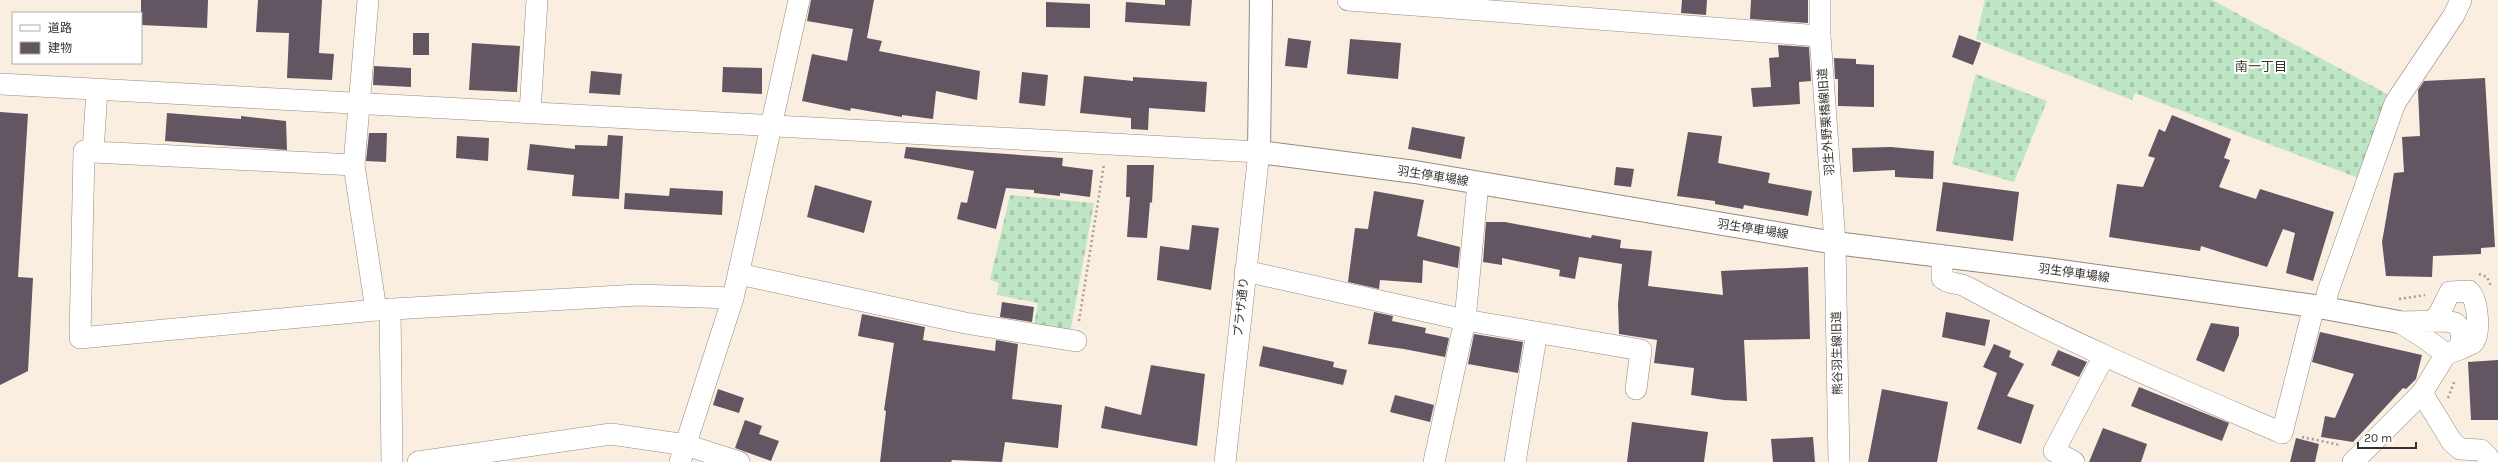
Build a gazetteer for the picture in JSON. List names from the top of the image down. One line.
{"streets":{"main road":["羽生停車場線"],"street":["羽生外野栗橋線旧道","プラザ通り","熊谷羽生線旧道"]},"crossings":[["羽生外野栗橋線旧道","羽生停車場線"],["羽生外野栗橋線旧道","熊谷羽生線旧道"],["羽生停車場線","プラザ通り"],["羽生停車場線","熊谷羽生線旧道"]],"districts":["南一丁目"],"legend":["道路","建物"],"scale_bar":"20 m"}
